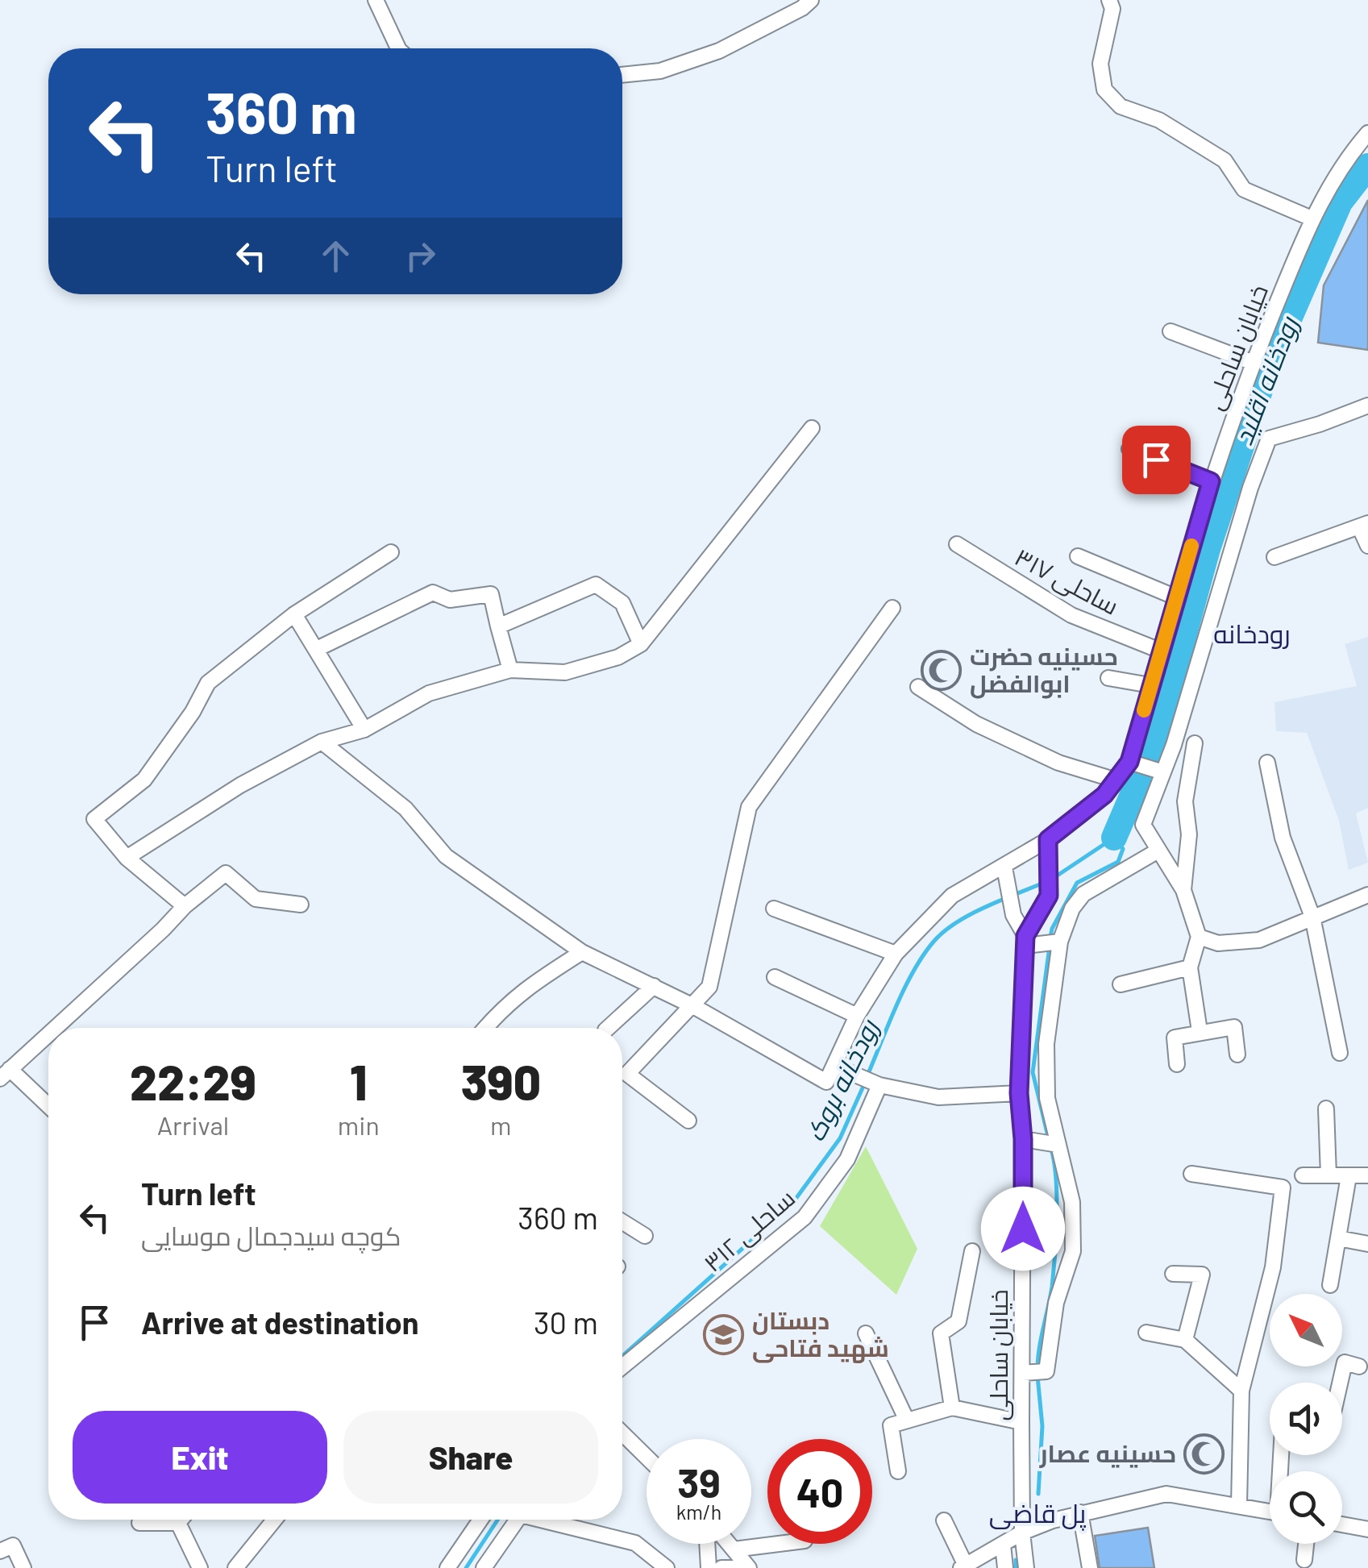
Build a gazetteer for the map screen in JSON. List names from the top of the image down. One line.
{"streets":{"street":["خیابان ساحلی","ساحلی ۳۱۷","ساحلی ۳۱۲"]},"crossings":[["خیابان ساحلی","ساحلی ۳۱۷"]],"districts":["رودخانه","پل قاضی"],"water":["رودخانه اقلید","رودخانه بروک"],"places":{"mosque":["حسینیه حضرت ابوالفضل","حسینیه عصار"],"school or university":["دبستان شهید فتاحی"]},"north":"top left","page":{"turn":["360 m","Turn left"],"eta":["22:29","Arrival","1","min","390","m"],"list":[{"name":"Turn left","note":"کوچه سیدجمال موسایی","value":"360 m"},{"name":"Arrive at destination","value":"30 m"}],"buttons":["Exit","Share"],"speed":"39 km/h","limit":"40"}}
